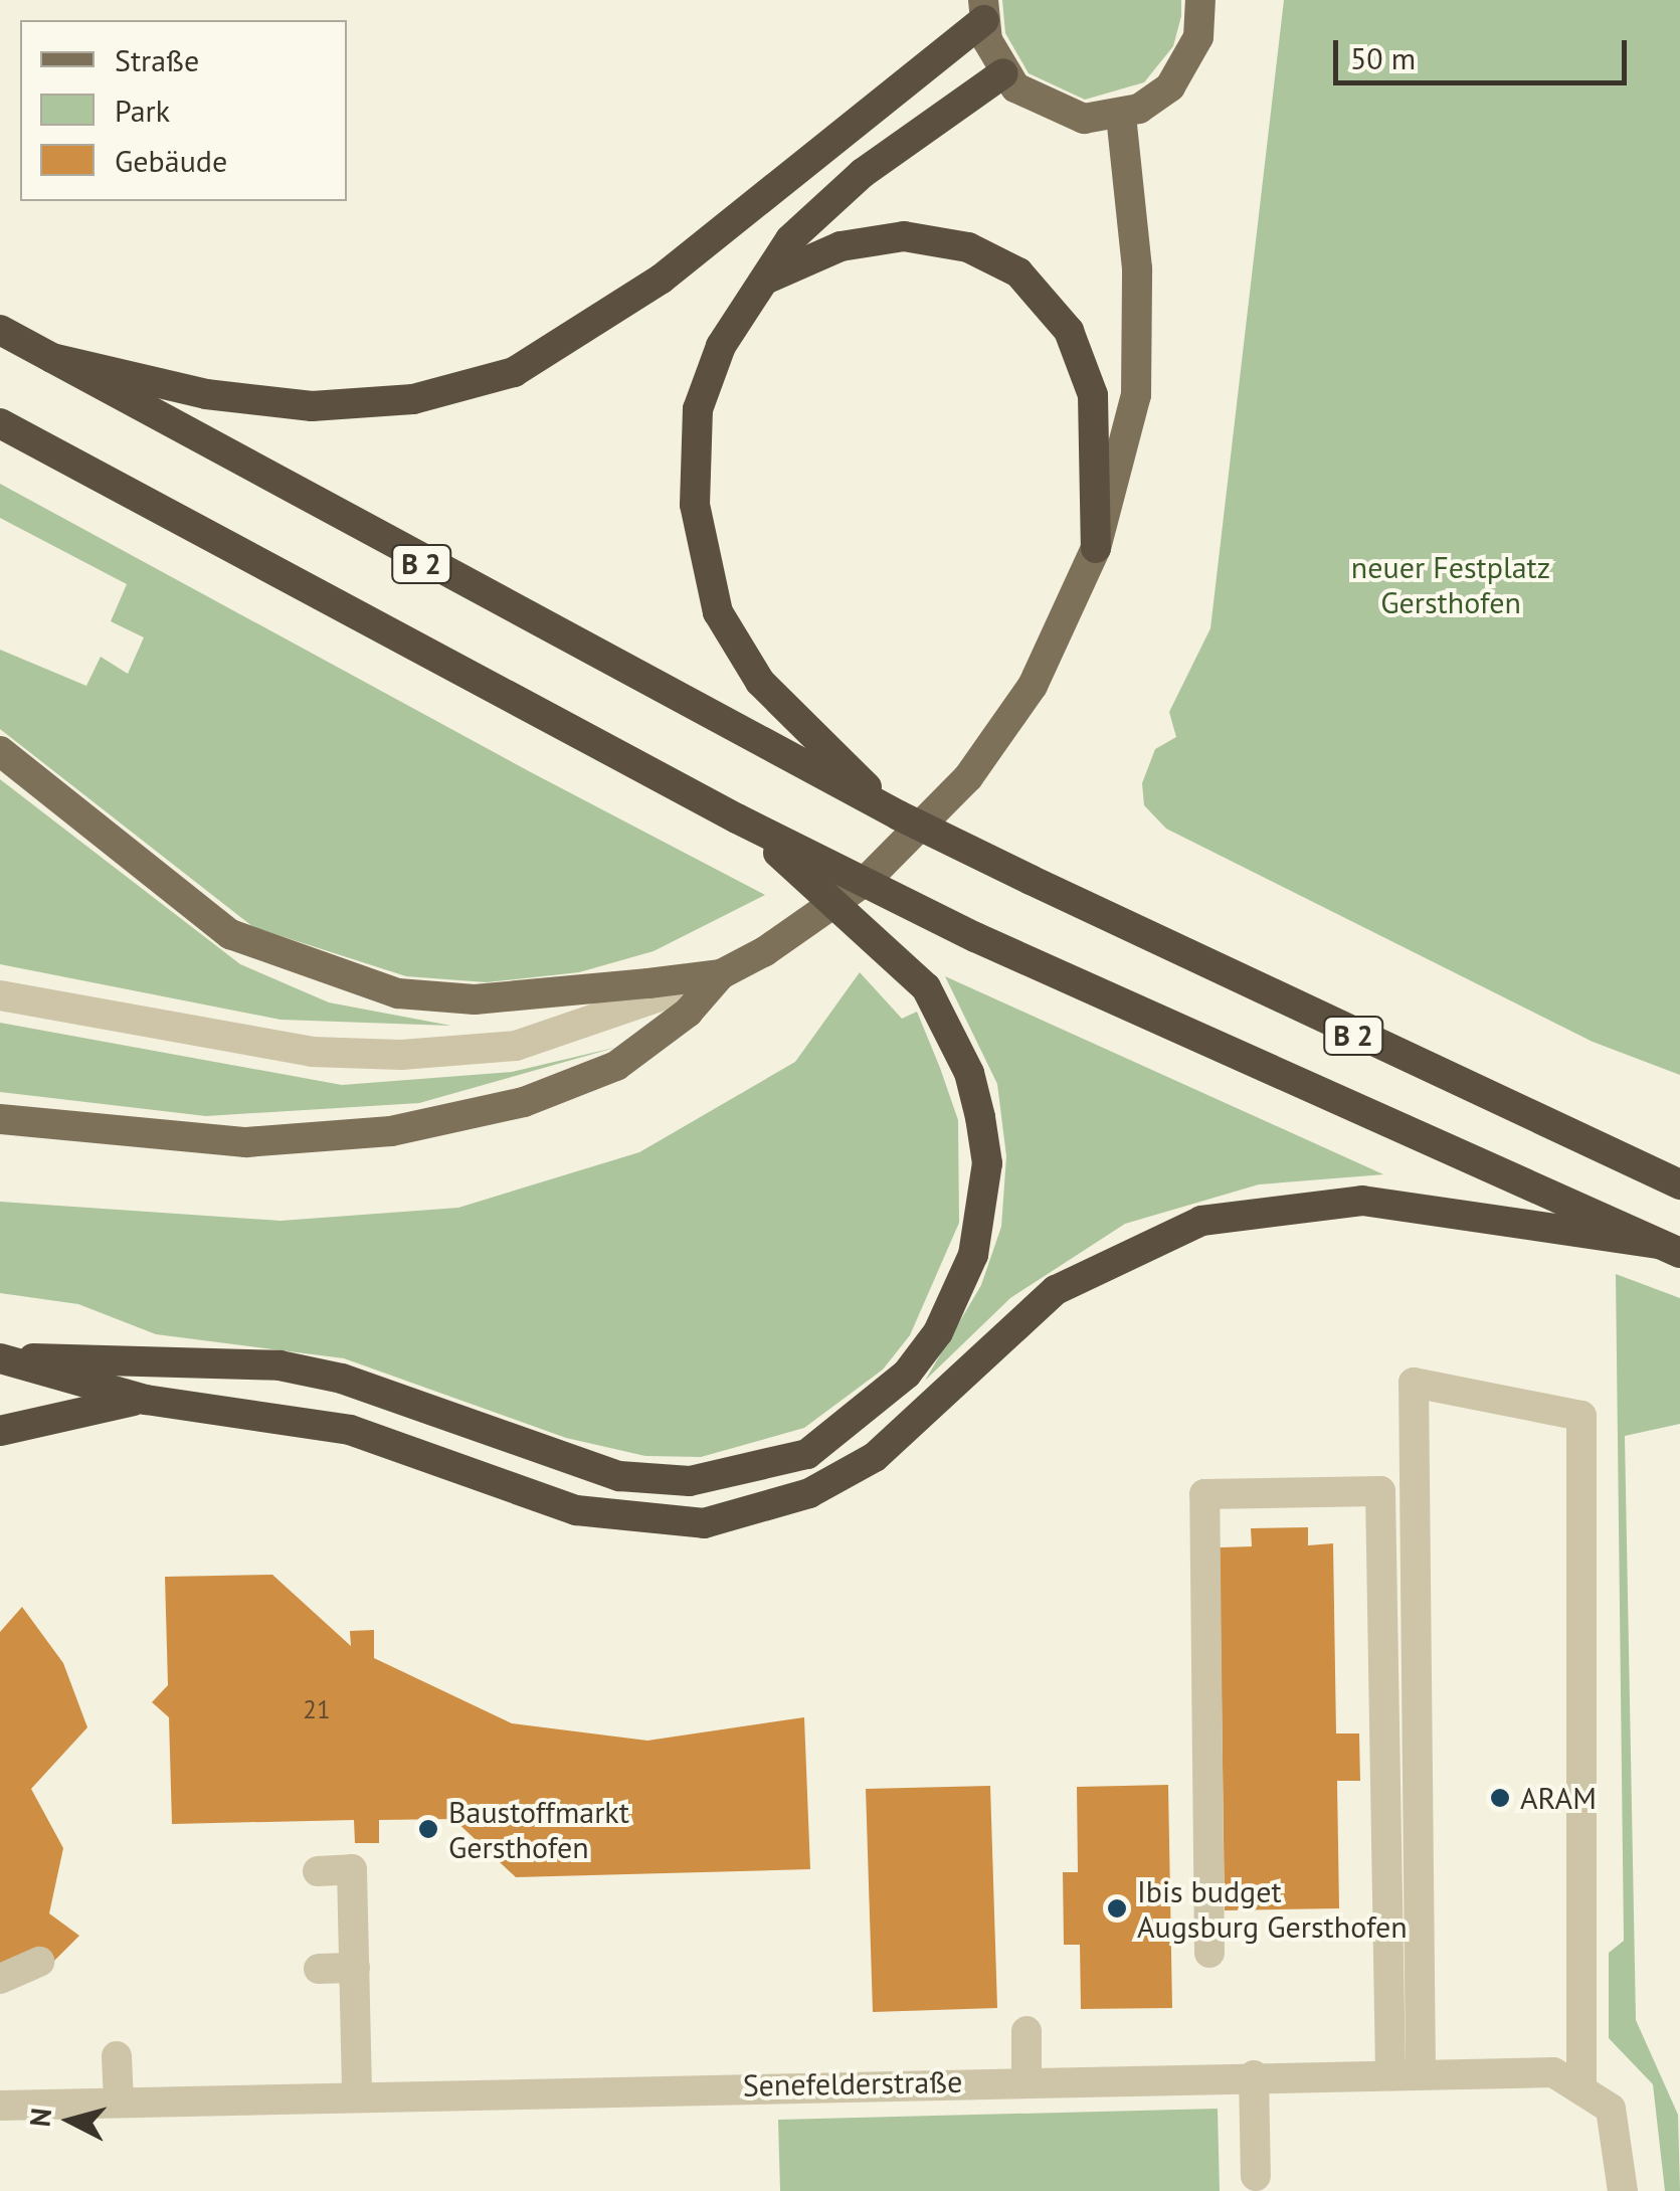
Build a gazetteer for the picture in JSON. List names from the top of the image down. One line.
{"streets":{"highway":["B 2"],"street":["Senefelderstraße"]},"parks":["neuer Festplatz Gersthofen"],"places":["ARAM","Baustoffmarkt Gersthofen","Ibis budget Augsburg Gersthofen"],"house_numbers":["21"],"legend":["Straße","Park","Gebäude"],"scale_bar":"50 m","north":"left"}
